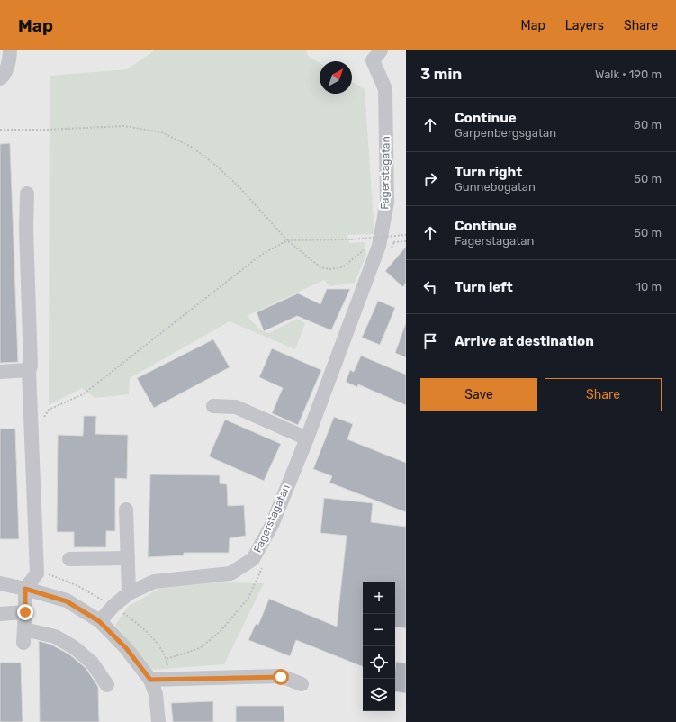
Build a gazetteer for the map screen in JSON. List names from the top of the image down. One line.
{"streets":{"street":["Fagerstagatan"]},"north":"top right","page":{"header":"Map","nav":["Map","Layers","Share"],"heading":["3 min","Walk · 190 m"],"list":[["Continue","Garpenbergsgatan","80 m"],["Turn right","Gunnebogatan","50 m"],["Continue","Fagerstagatan","50 m"],["Turn left","10 m"],"Arrive at destination"],"buttons":["Save","Share"],"map_buttons":["+","−"]}}
